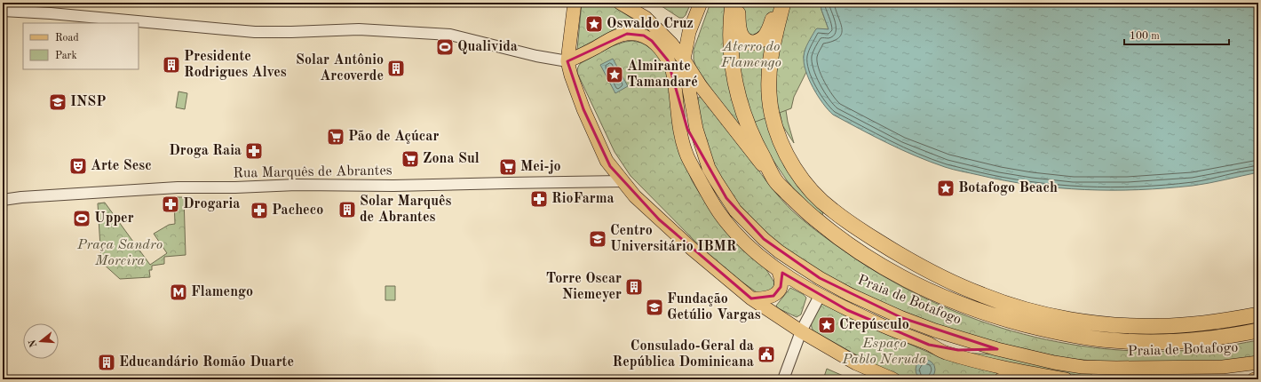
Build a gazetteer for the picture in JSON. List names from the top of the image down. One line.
{"streets":{"main road":["Praia de Botafogo"],"street":["Rua Marquês de Abrantes"]},"parks":["Aterro do Flamengo","Praça Sandro Moreira","Espaço Pablo Neruda"],"places":{"place":["Oswaldo Cruz","Almirante Tamandaré","Botafogo Beach","Crepúsculo"],"sports":["Qualivida","Upper"],"building":["Presidente Rodrigues Alves","Solar Antônio Arcoverde","Solar Marquês de Abrantes","Torre Oscar Niemeyer","Educandário Romão Duarte"],"school or university":["INSP","Centro Universitário IBMR","Fundação Getúlio Vargas"],"supermarket":["Pão de Açúcar","Zona Sul","Mei-jo"],"pharmacy":["Droga Raia","RioFarma","Drogaria","Pacheco"],"theatre":["Arte Sesc"],"metro station":["Flamengo"],"public building":["Consulado-Geral da República Dominicana"]},"legend":["Road","Park"],"scale_bar":"100 m","north":"left"}
